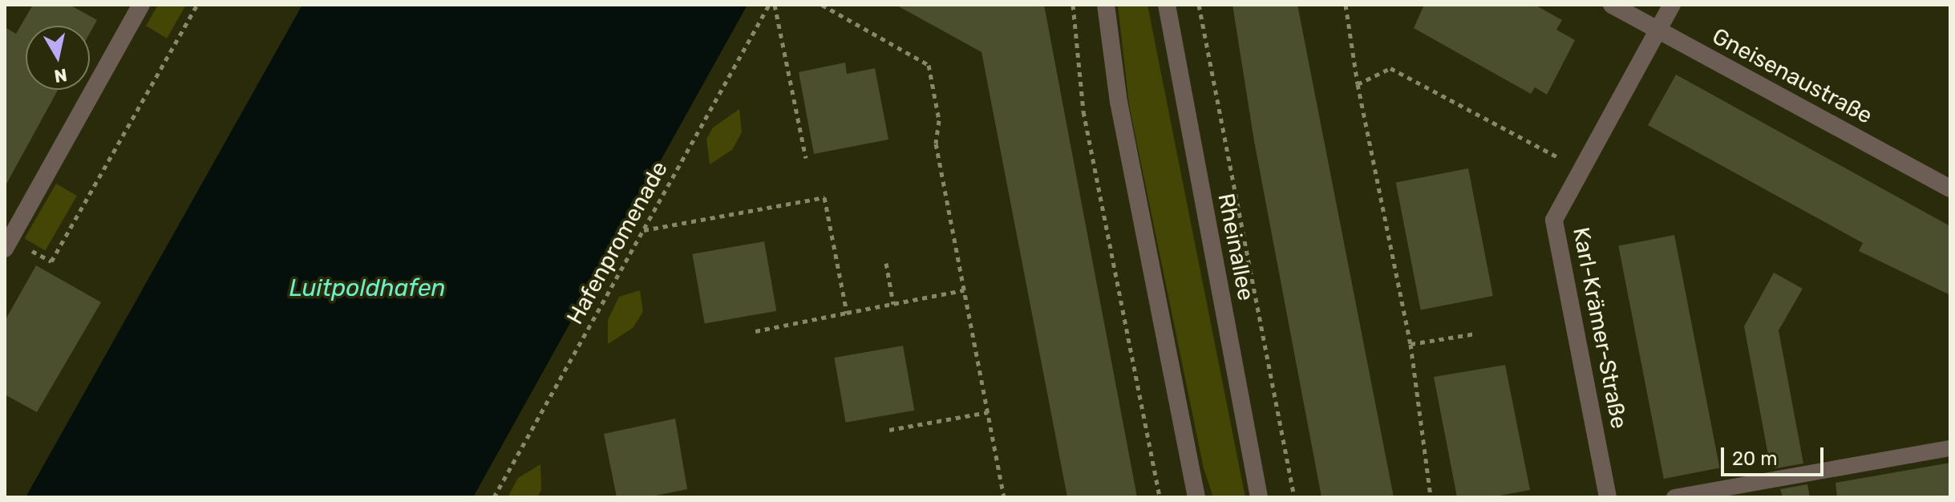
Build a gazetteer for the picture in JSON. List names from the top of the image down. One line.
{"streets":{"street":["Gneisenaustraße","Rheinallee","Karl-Krämer-Straße"],"path":["Hafenpromenade"]},"crossings":[["Gneisenaustraße","Karl-Krämer-Straße"]],"water":["Luitpoldhafen"],"scale_bar":"20 m","north":"bottom"}
